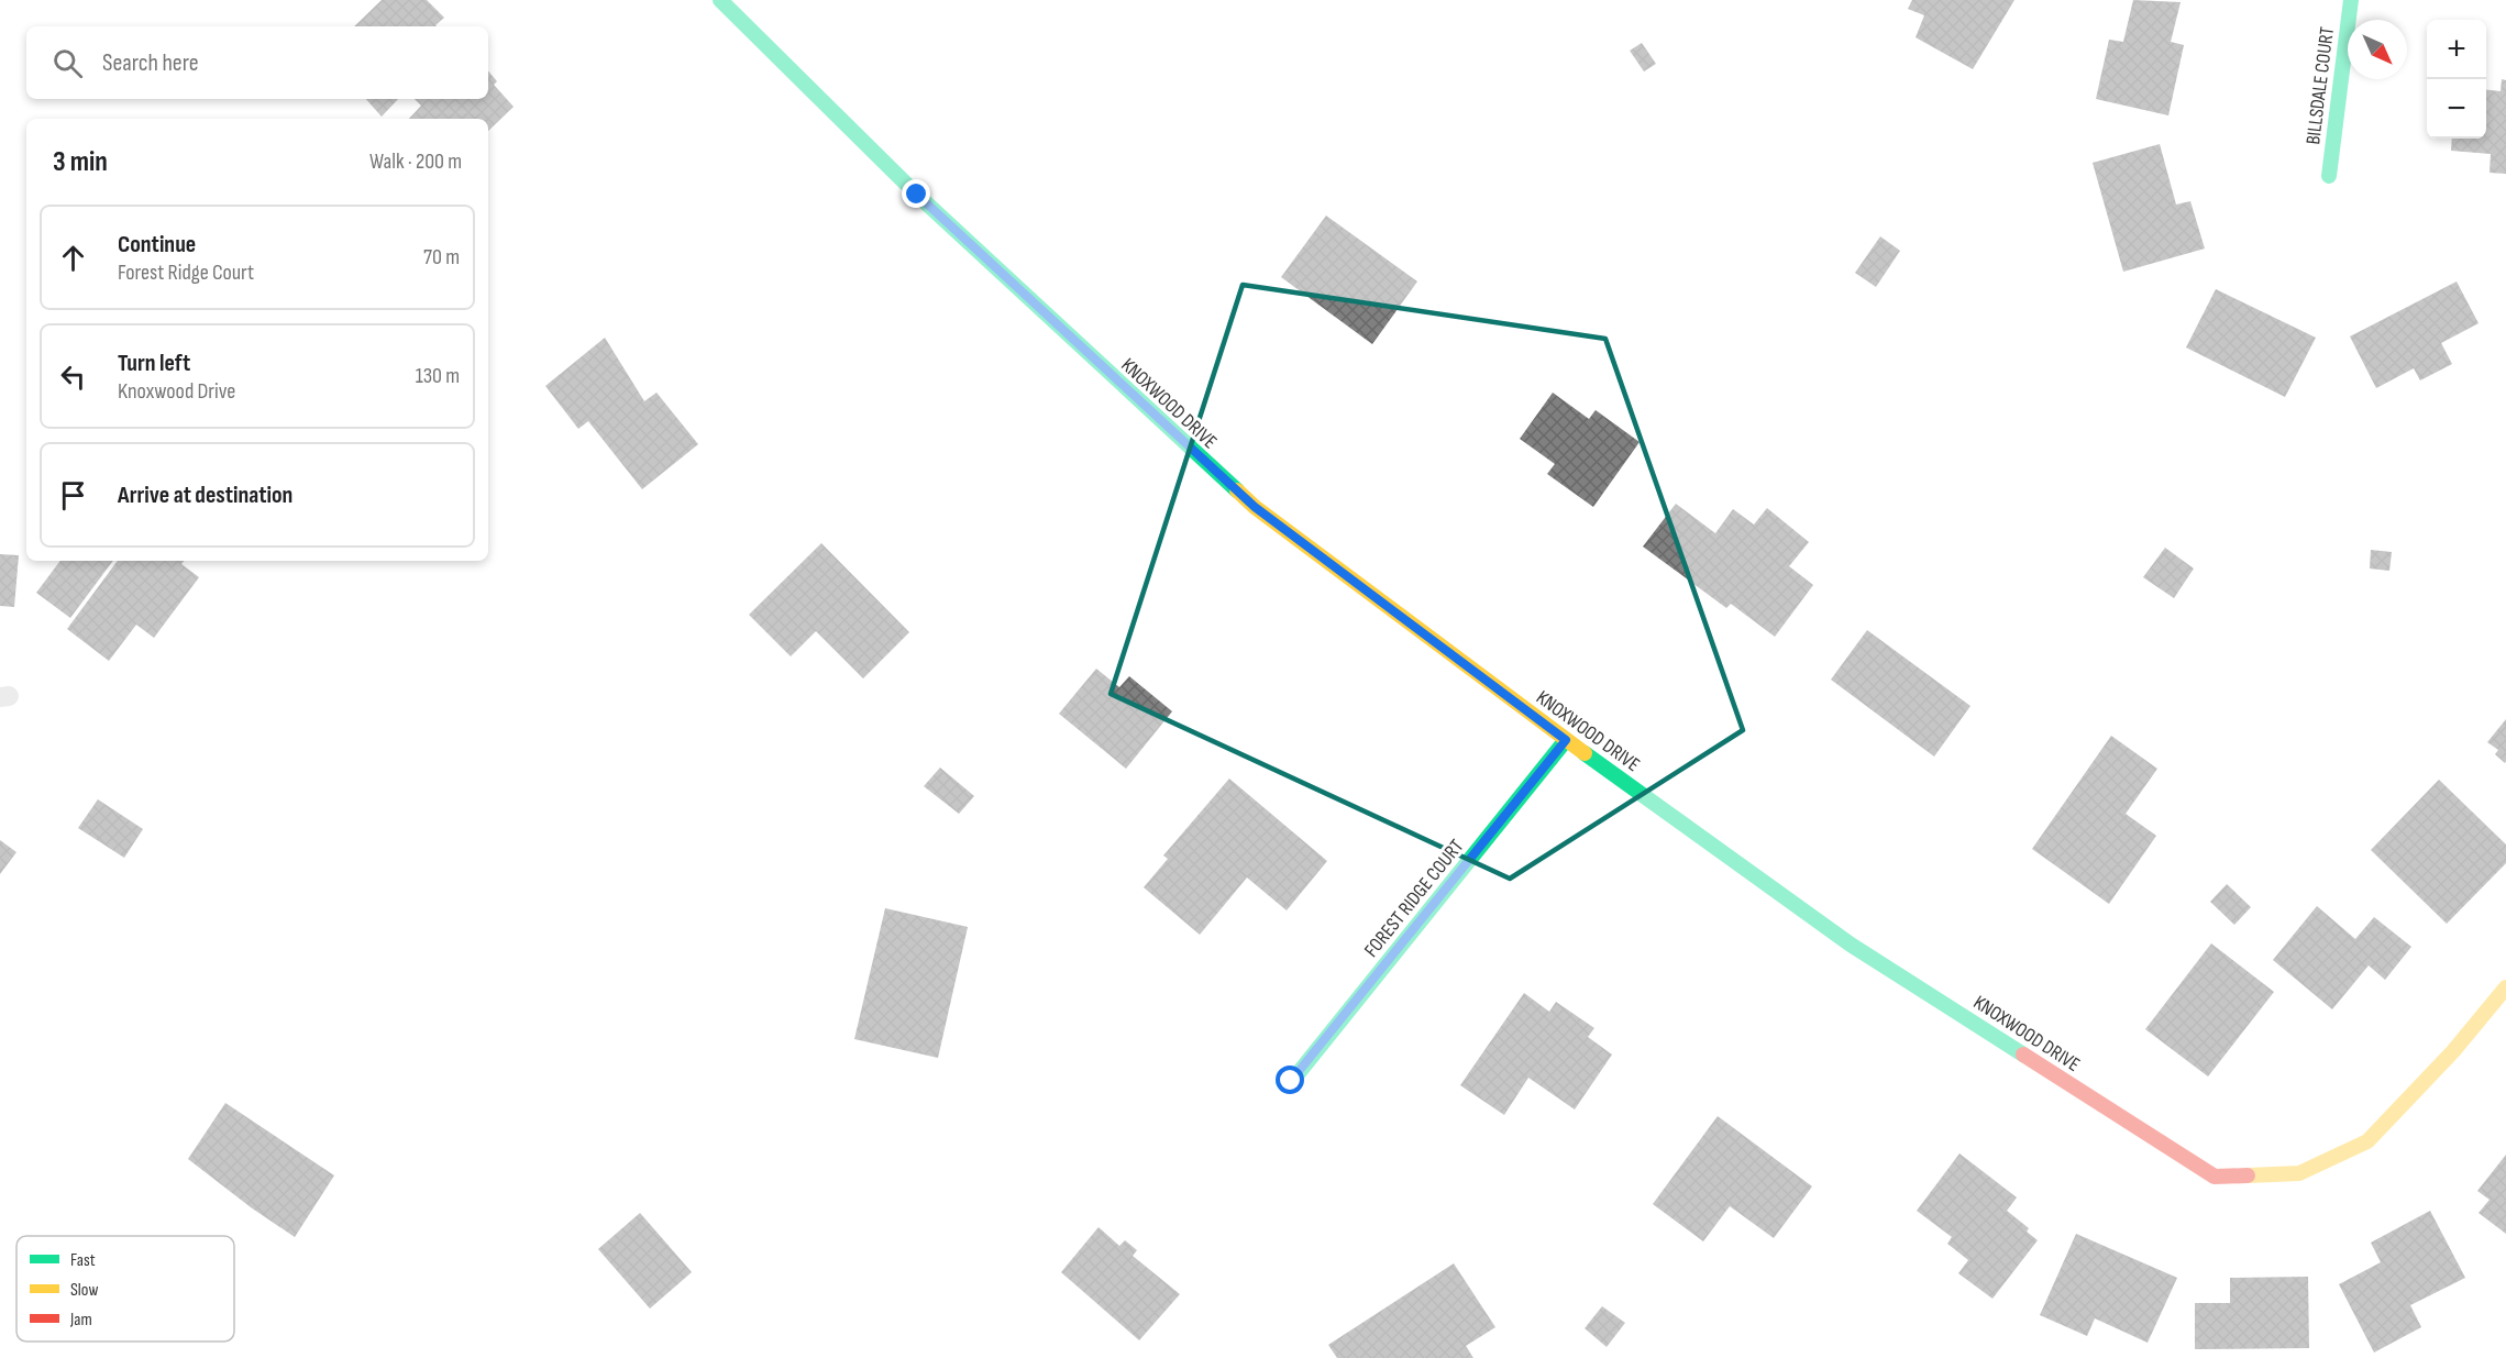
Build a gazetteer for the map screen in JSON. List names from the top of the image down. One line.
{"streets":{"street":["BILLSDALE COURT","KNOXWOOD DRIVE","FOREST RIDGE COURT"]},"crossings":[["KNOXWOOD DRIVE","FOREST RIDGE COURT"]],"legend":["Fast","Slow","Jam"],"north":"bottom right","page":{"map_buttons":["+","−"],"search":"Search here","heading":["3 min","Walk · 200 m"],"list":[["Continue","Forest Ridge Court","70 m"],["Turn left","Knoxwood Drive","130 m"],"Arrive at destination"]}}
